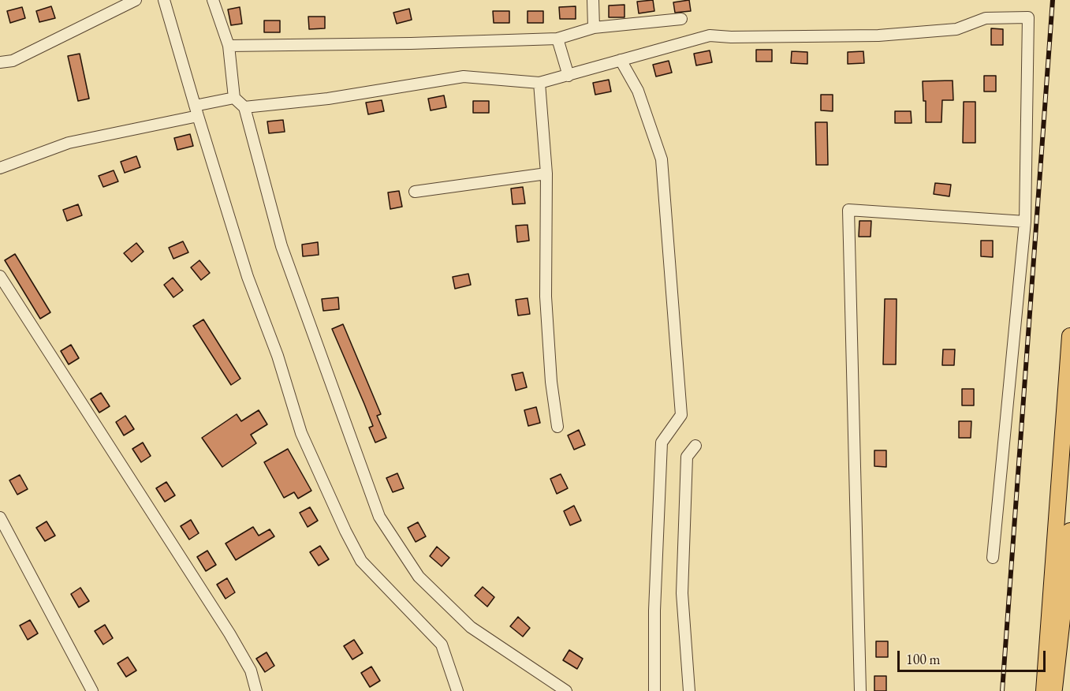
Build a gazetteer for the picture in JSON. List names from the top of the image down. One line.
{"scale_bar":"100 m"}
